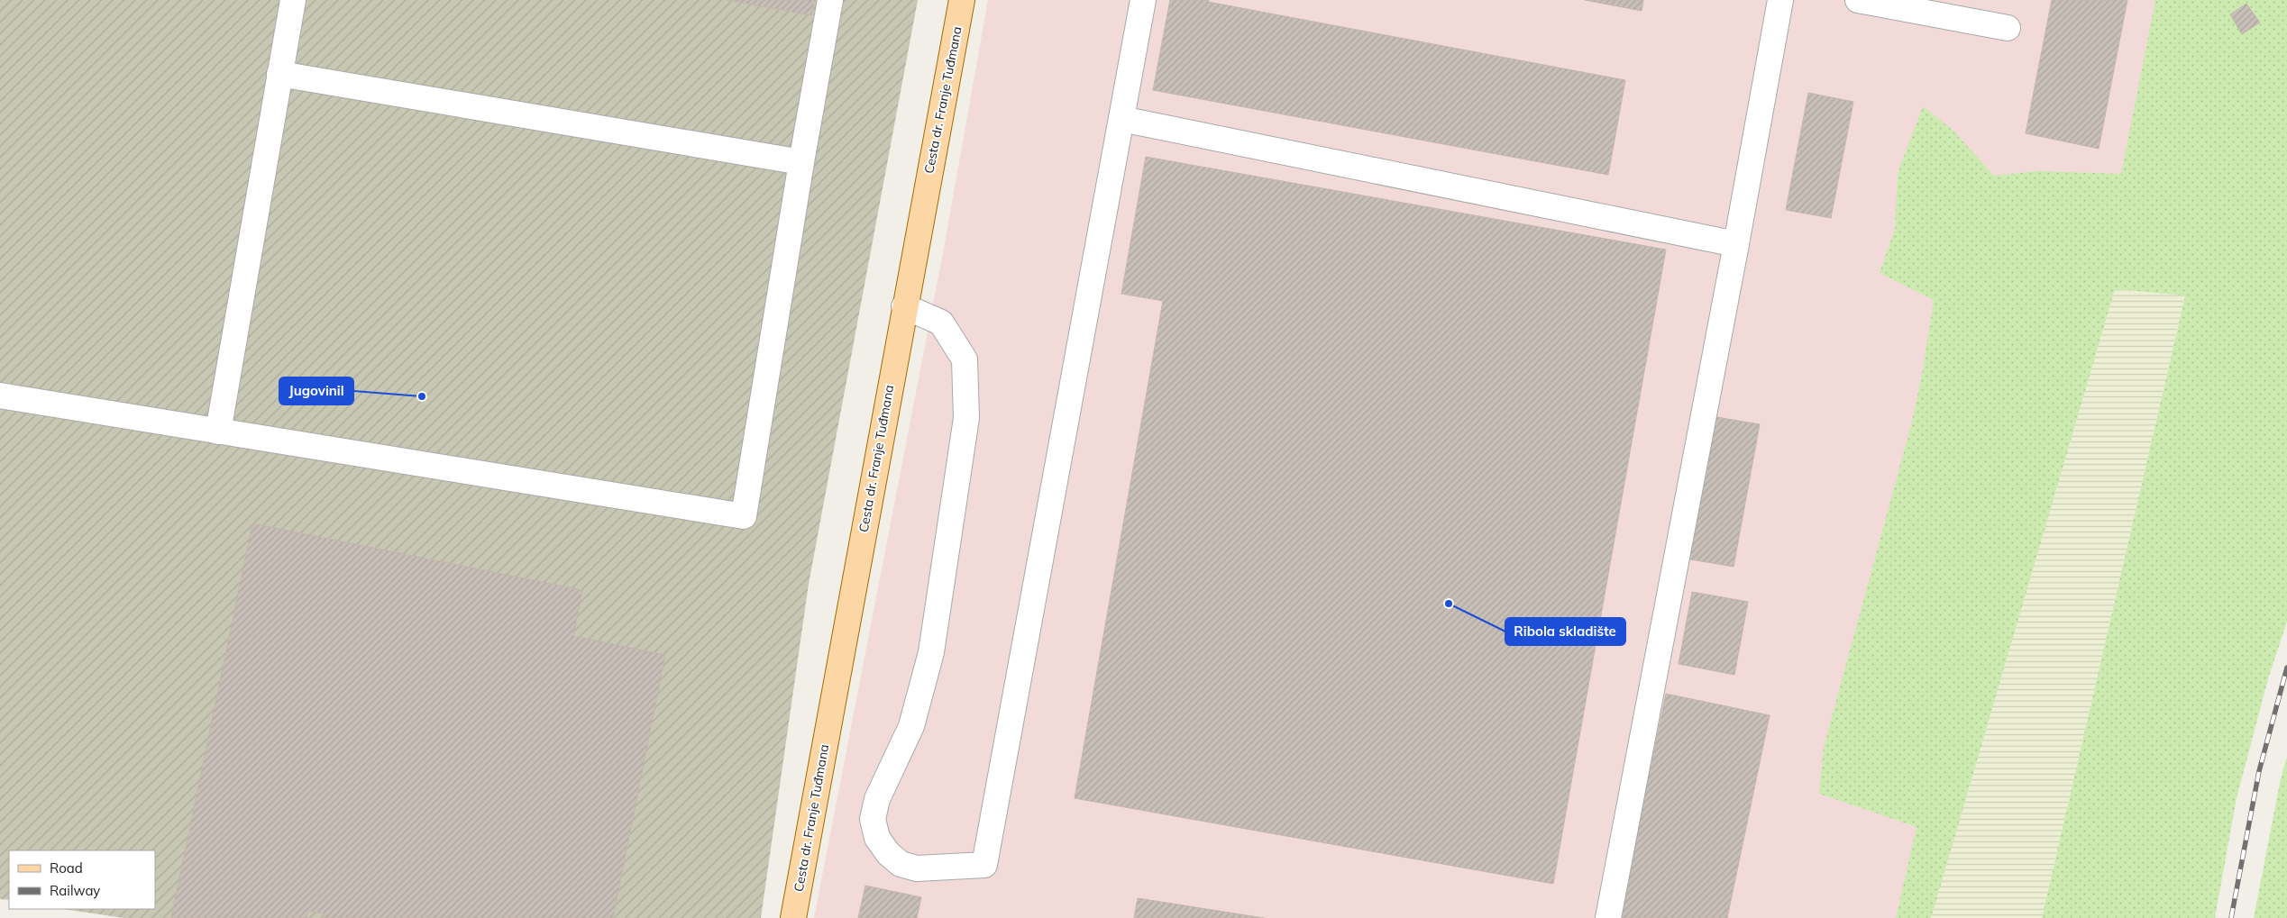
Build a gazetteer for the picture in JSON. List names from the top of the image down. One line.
{"streets":{"main road":["Cesta dr. Franje Tuđmana"]},"places":["Jugovinil","Ribola skladište"],"legend":["Road","Railway"]}
